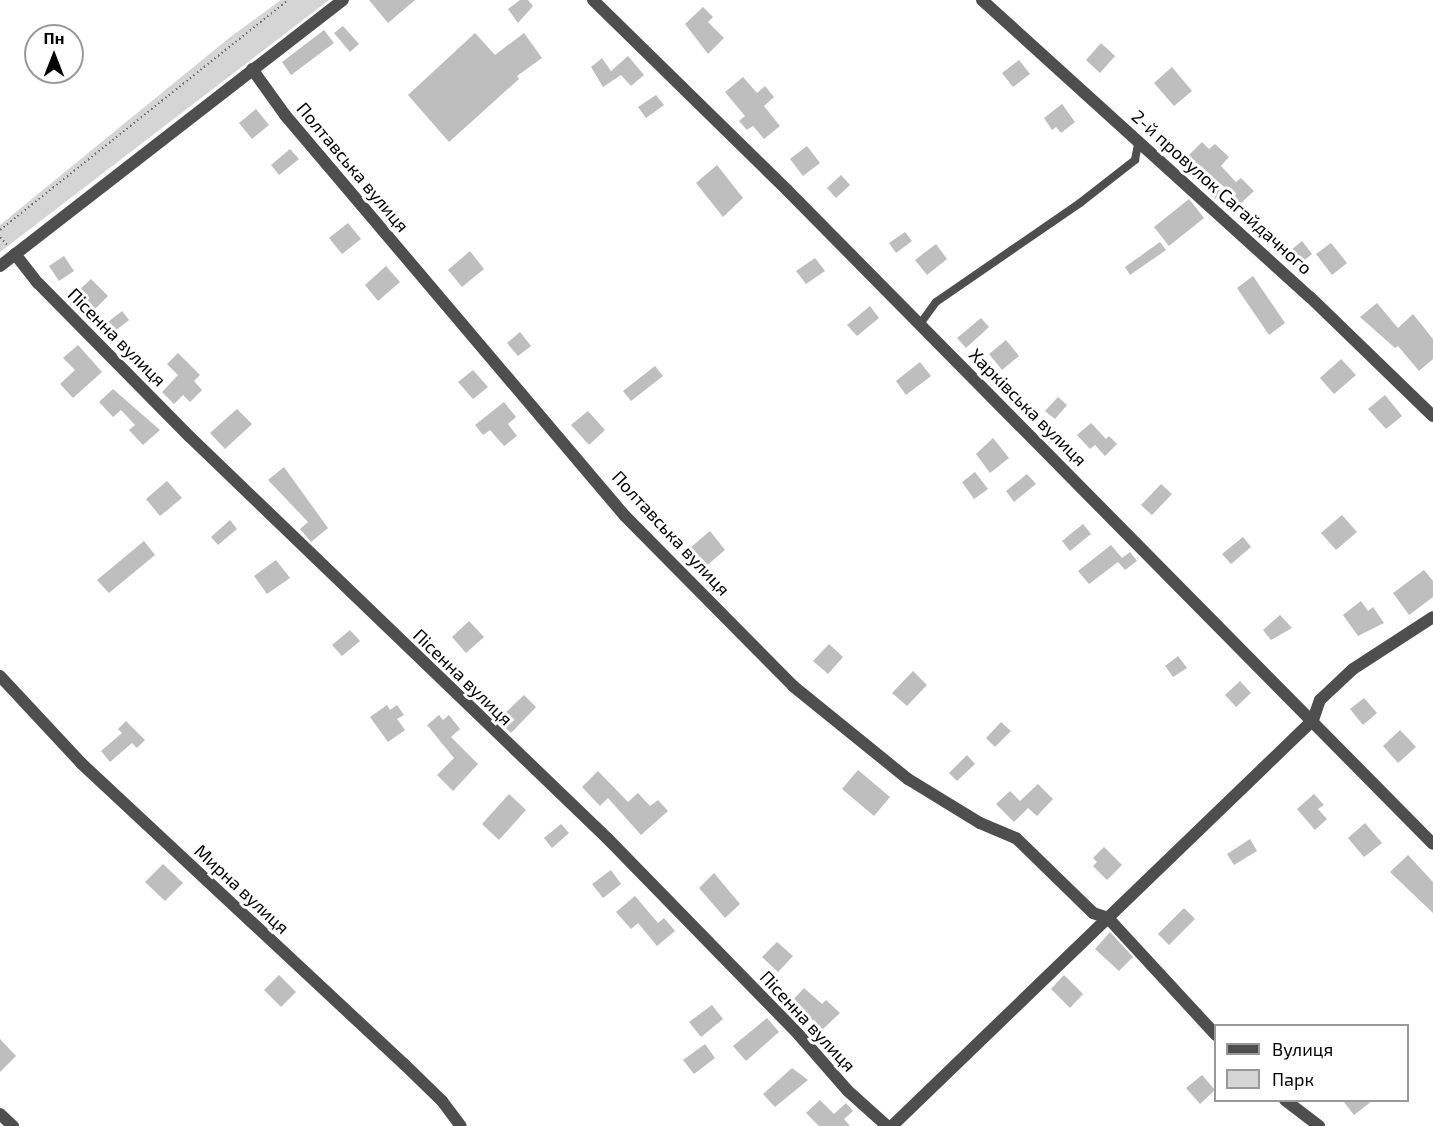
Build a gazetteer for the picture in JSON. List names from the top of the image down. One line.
{"streets":{"street":["Полтавська вулиця","2-й провулок Сагайдачного","Пісенна вулиця","Харківська вулиця","Мирна вулиця"]},"legend":["Вулиця","Парк"],"north":"top"}
